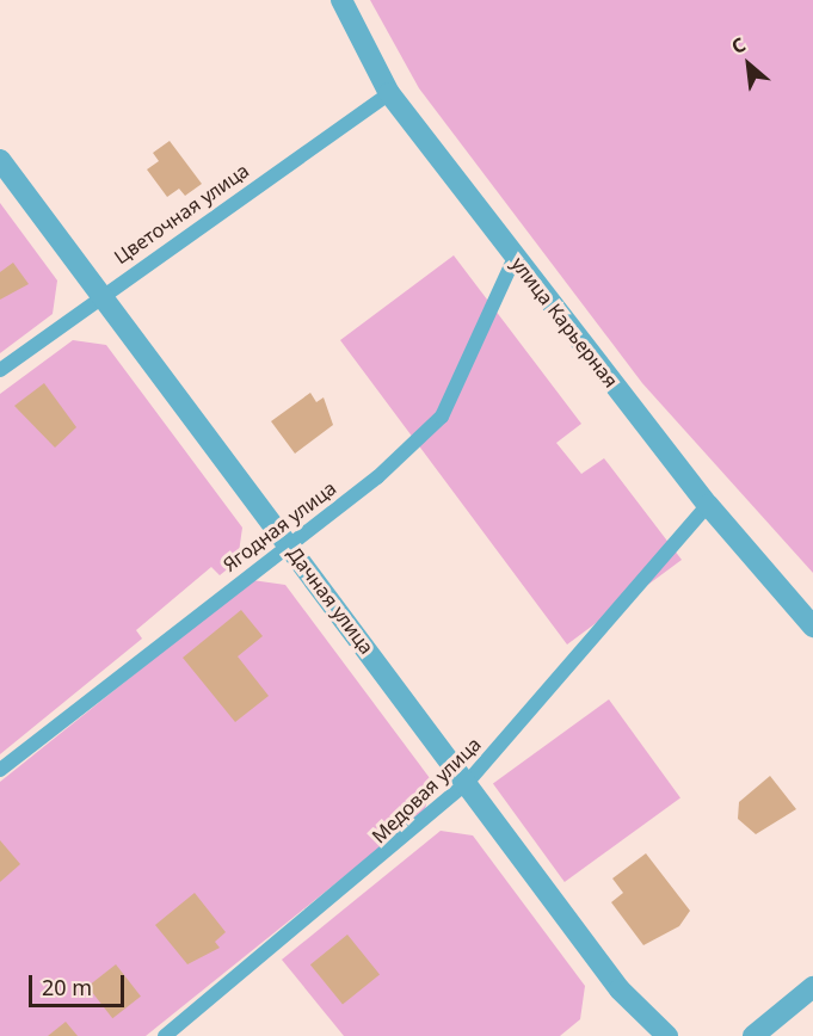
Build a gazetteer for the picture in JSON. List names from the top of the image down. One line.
{"streets":{"street":["улица Карьерная","Дачная улица"],"lane":["Цветочная улица","Ягодная улица","Медовая улица"]},"crossings":[["Цветочная улица","улица Карьерная"],["Цветочная улица","Дачная улица"],["улица Карьерная","Ягодная улица"],["улица Карьерная","Медовая улица"],["Ягодная улица","Дачная улица"],["Дачная улица","Медовая улица"]],"scale_bar":"20 m","north":"top left"}
